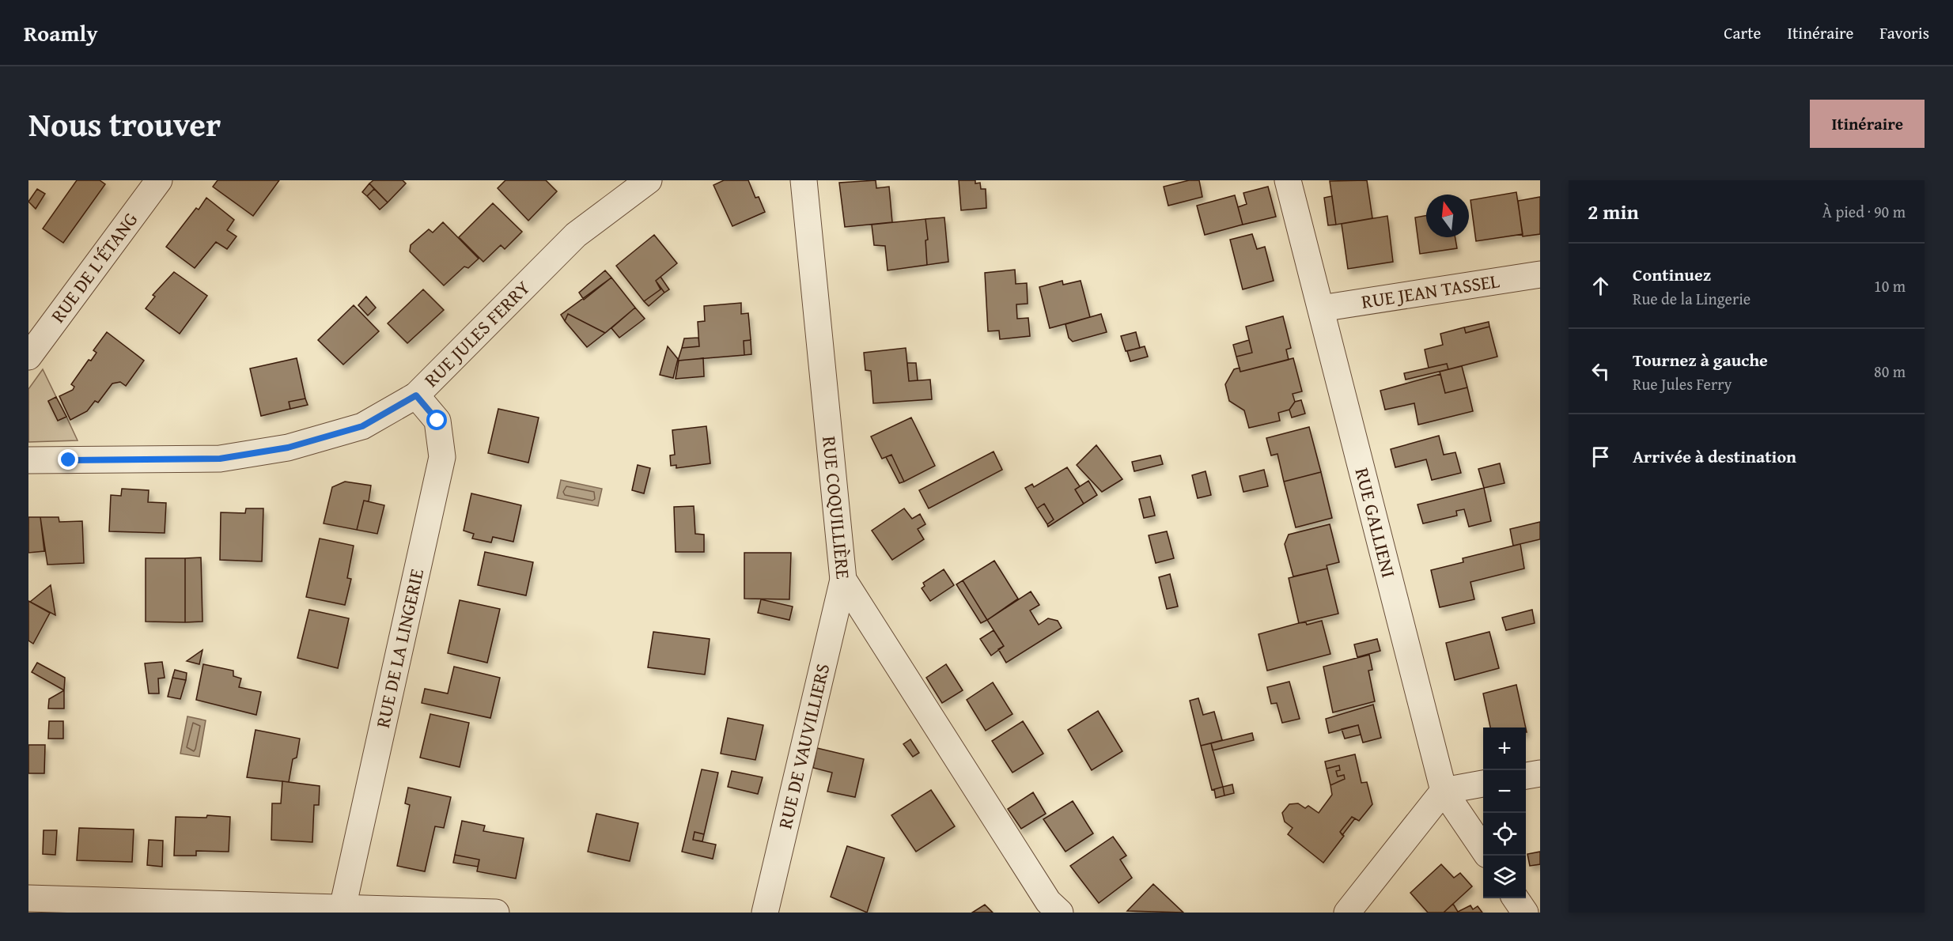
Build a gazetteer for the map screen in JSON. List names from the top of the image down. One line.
{"streets":{"street":["RUE DE L'ÉTANG","RUE JEAN TASSEL","RUE JULES FERRY","RUE COQUILLIÈRE","RUE GALLIENI","RUE DE LA LINGERIE","RUE DE VAUVILLIERS"]},"crossings":[["RUE JEAN TASSEL","RUE GALLIENI"],["RUE JULES FERRY","RUE DE LA LINGERIE"],["RUE COQUILLIÈRE","RUE DE VAUVILLIERS"]],"north":"top","page":{"header":"Roamly","nav":["Carte","Itinéraire","Favoris"],"title":"Nous trouver","buttons":"Itinéraire","heading":["2 min","À pied · 90 m"],"list":[["Continuez","Rue de la Lingerie","10 m"],["Tournez à gauche","Rue Jules Ferry","80 m"],"Arrivée à destination"],"map_buttons":["+","−"]}}
